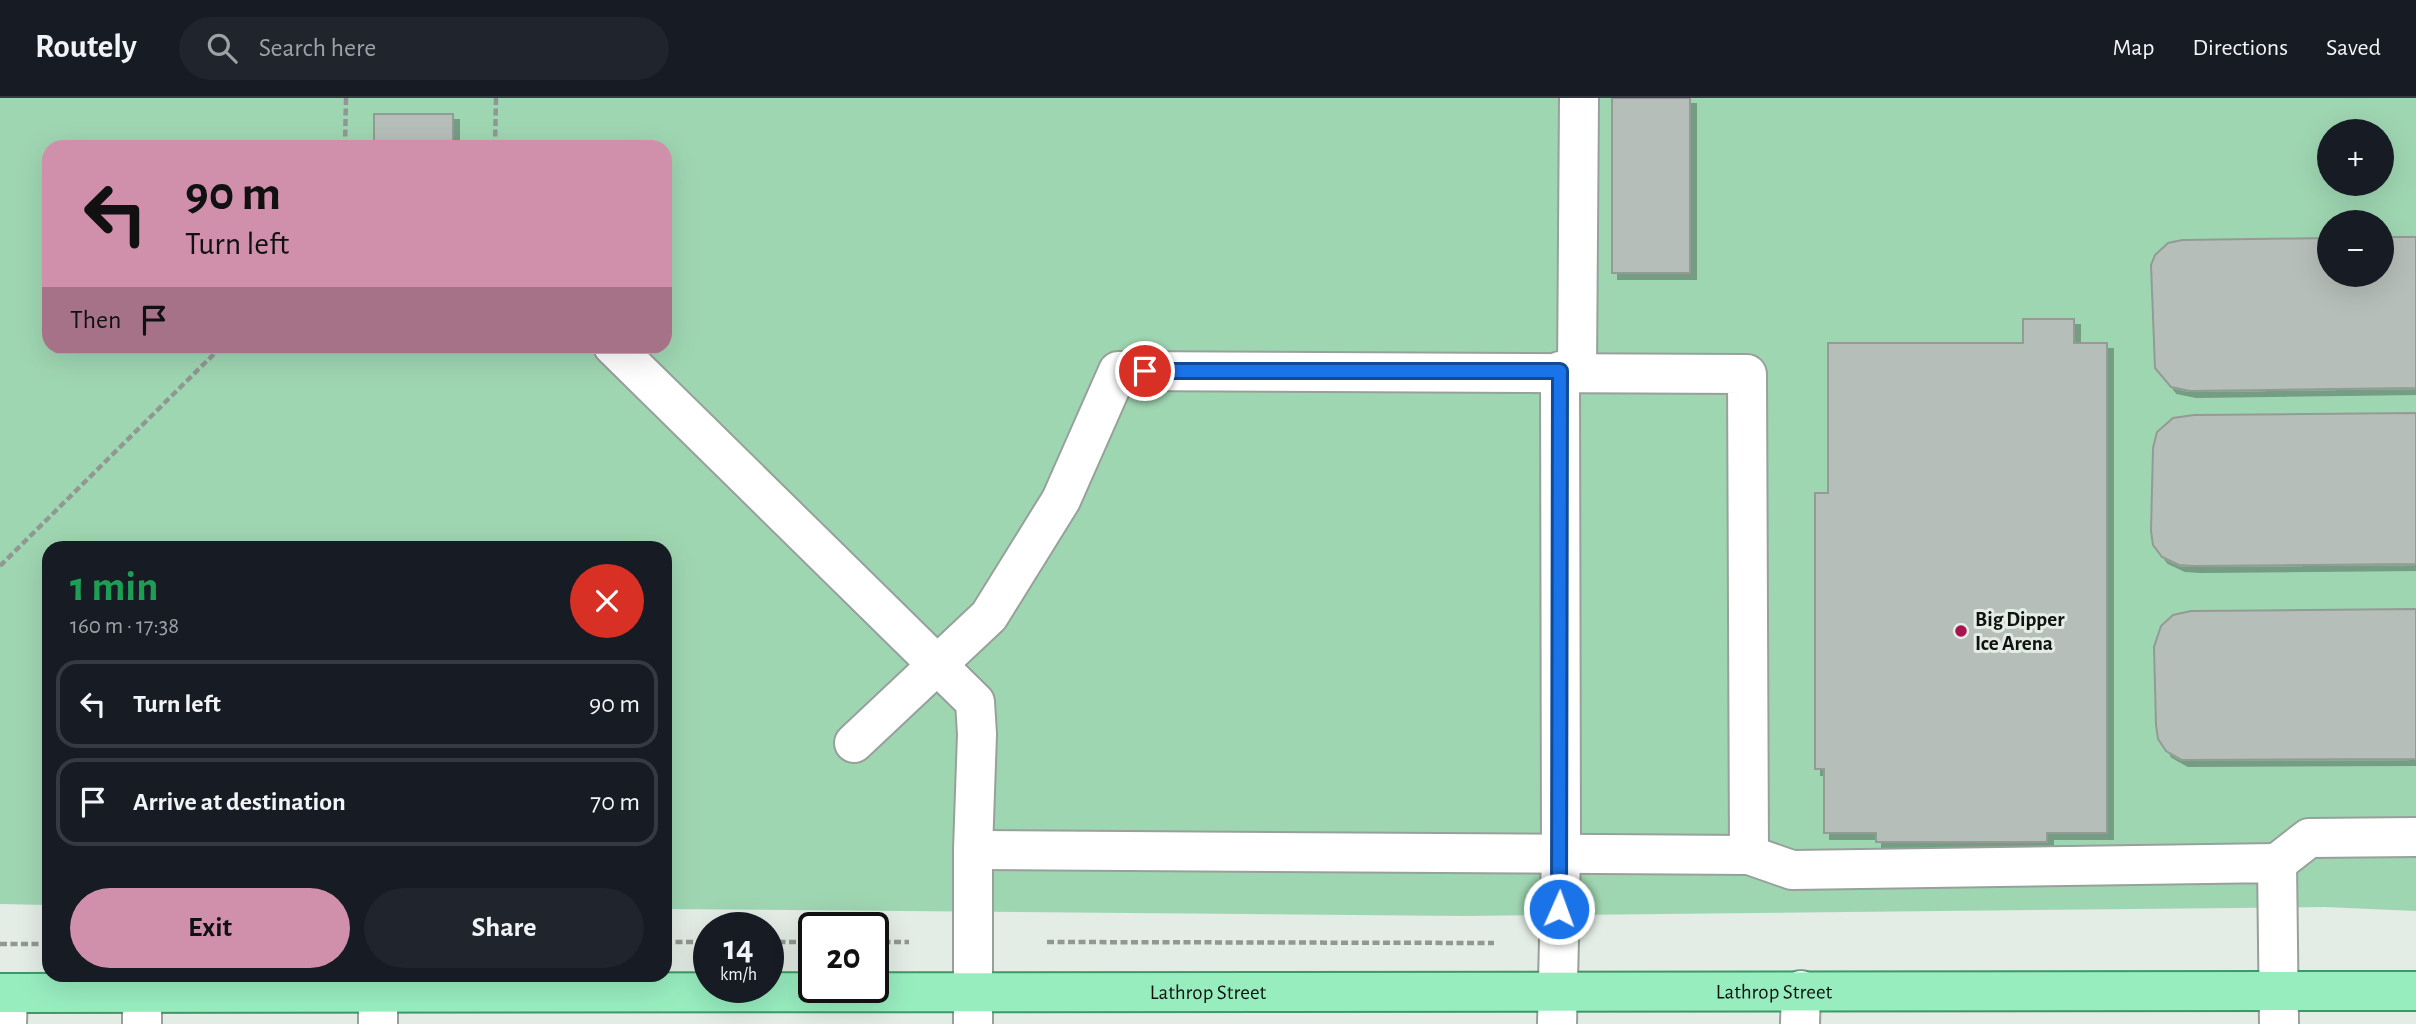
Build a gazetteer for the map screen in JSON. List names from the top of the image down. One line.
{"streets":{"main road":["Lathrop Street"]},"places":["Big Dipper Ice Arena"],"page":{"header":"Routely","search":"Search here","nav":["Map","Directions","Saved"],"map_buttons":["+","−"],"turn":["90 m","Turn left"],"then":"Then","heading":["1 min","160 m · 17:38"],"list":[{"name":"Turn left","value":"90 m"},{"name":"Arrive at destination","value":"70 m"}],"buttons":["Exit","Share"],"speed":"14 km/h","limit":"20"}}
